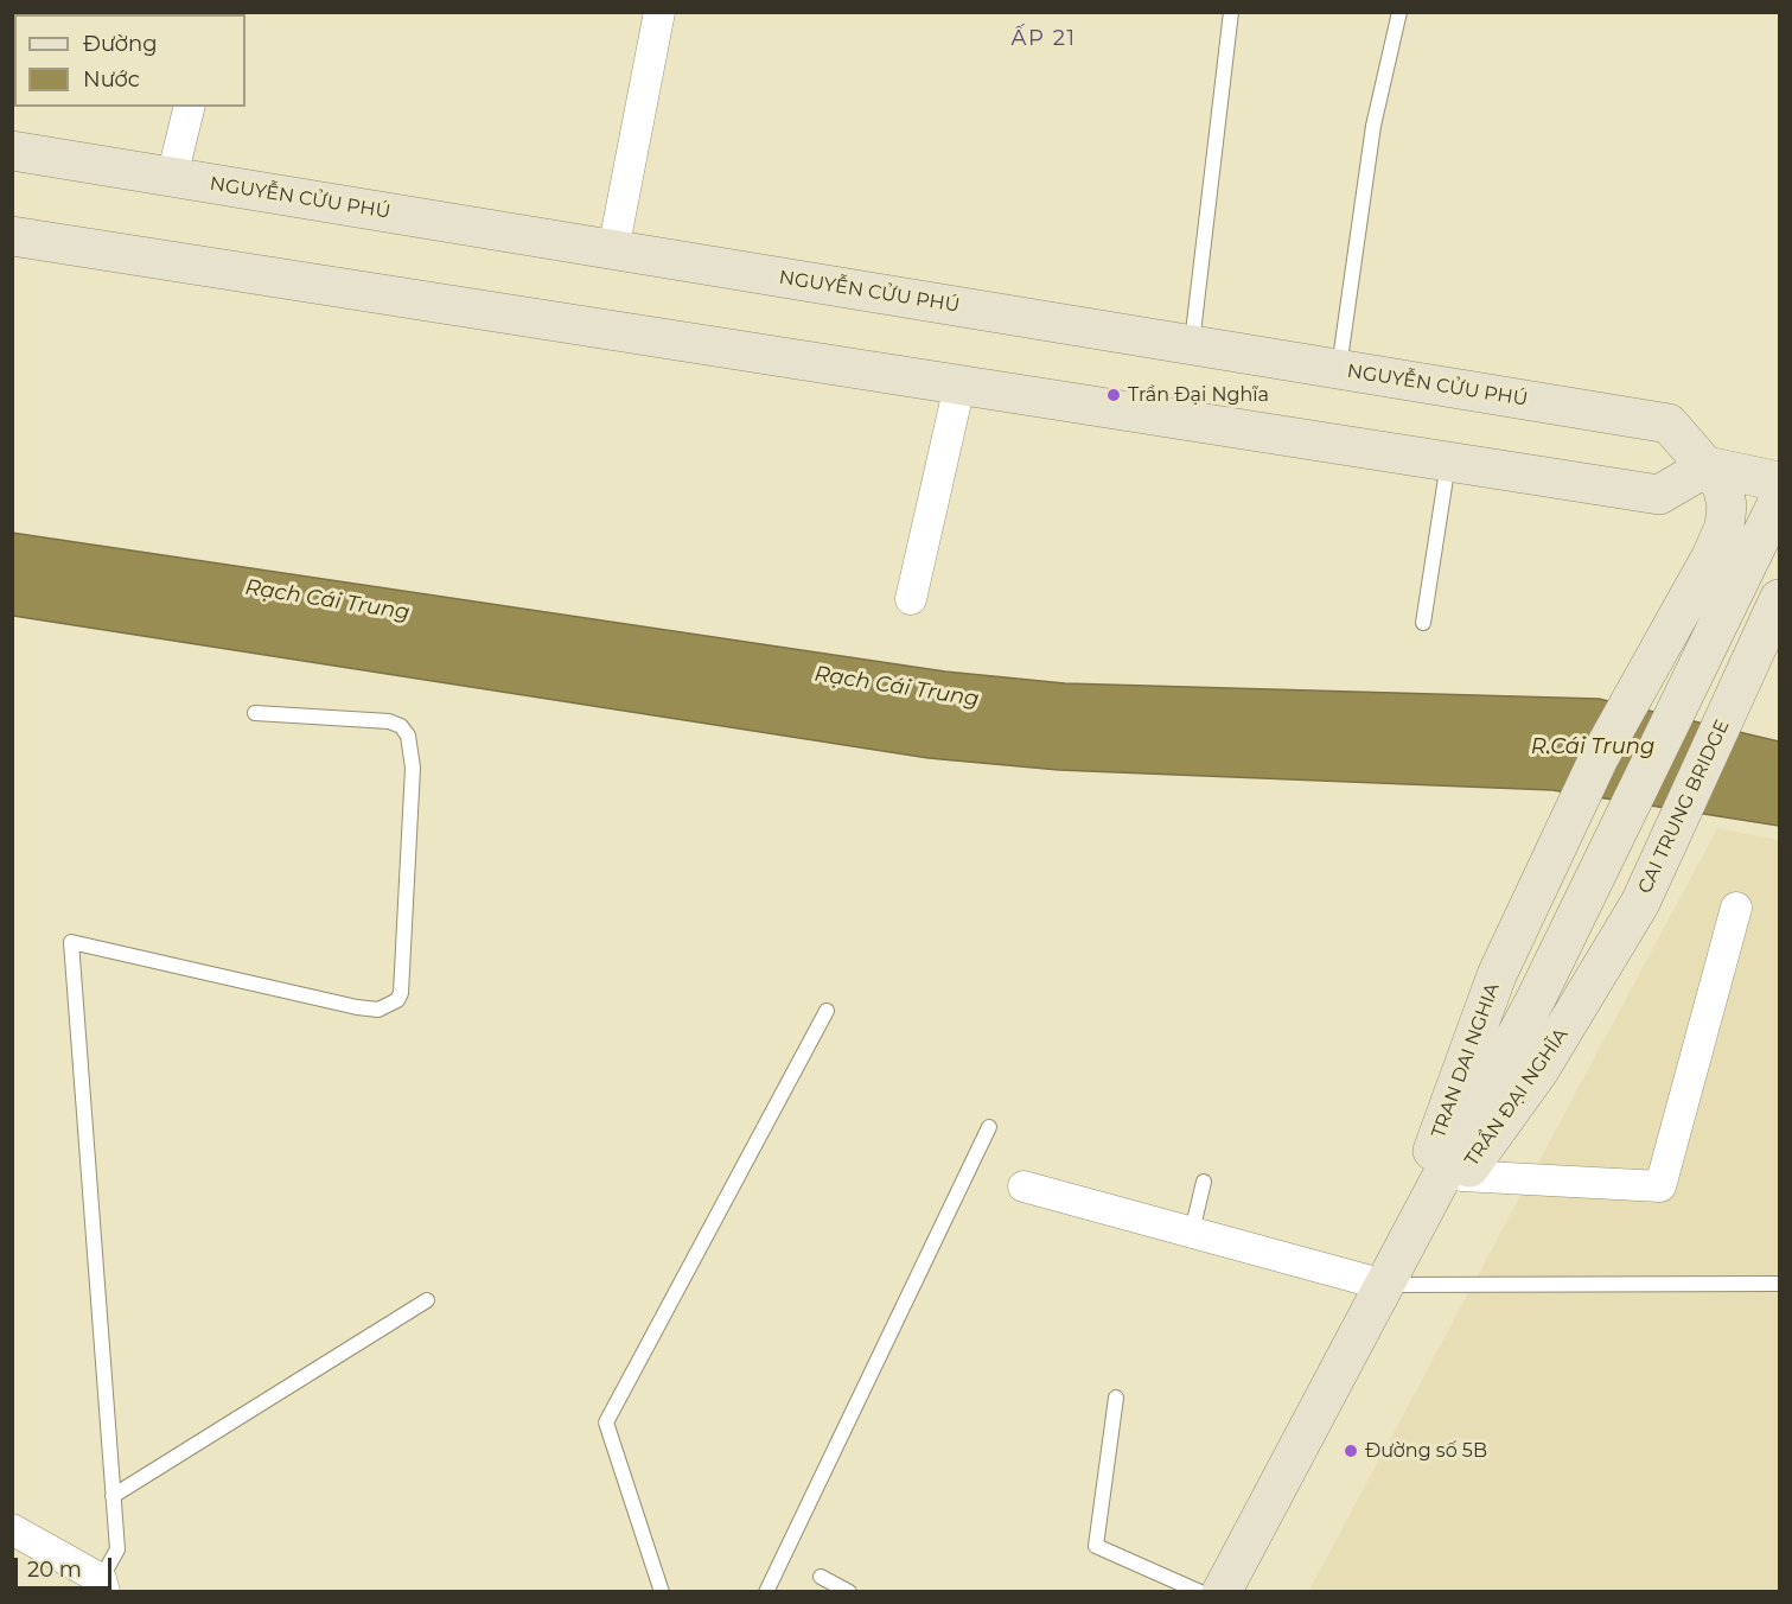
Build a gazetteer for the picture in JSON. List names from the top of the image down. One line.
{"streets":{"main road":["NGUYỄN CỬU PHÚ","CAI TRUNG BRIDGE","TRAN DAI NGHIA","TRẦN ĐẠI NGHĨA"]},"crossings":[["NGUYỄN CỬU PHÚ","TRAN DAI NGHIA"],["CAI TRUNG BRIDGE","TRẦN ĐẠI NGHĨA"],["TRAN DAI NGHIA","TRẦN ĐẠI NGHĨA"]],"districts":["ẤP 21"],"water":["Rạch Cái Trung","R.Cái Trung"],"places":["Trần Đại Nghĩa","Đường số 5B"],"legend":["Đường","Nước"],"scale_bar":"20 m"}
